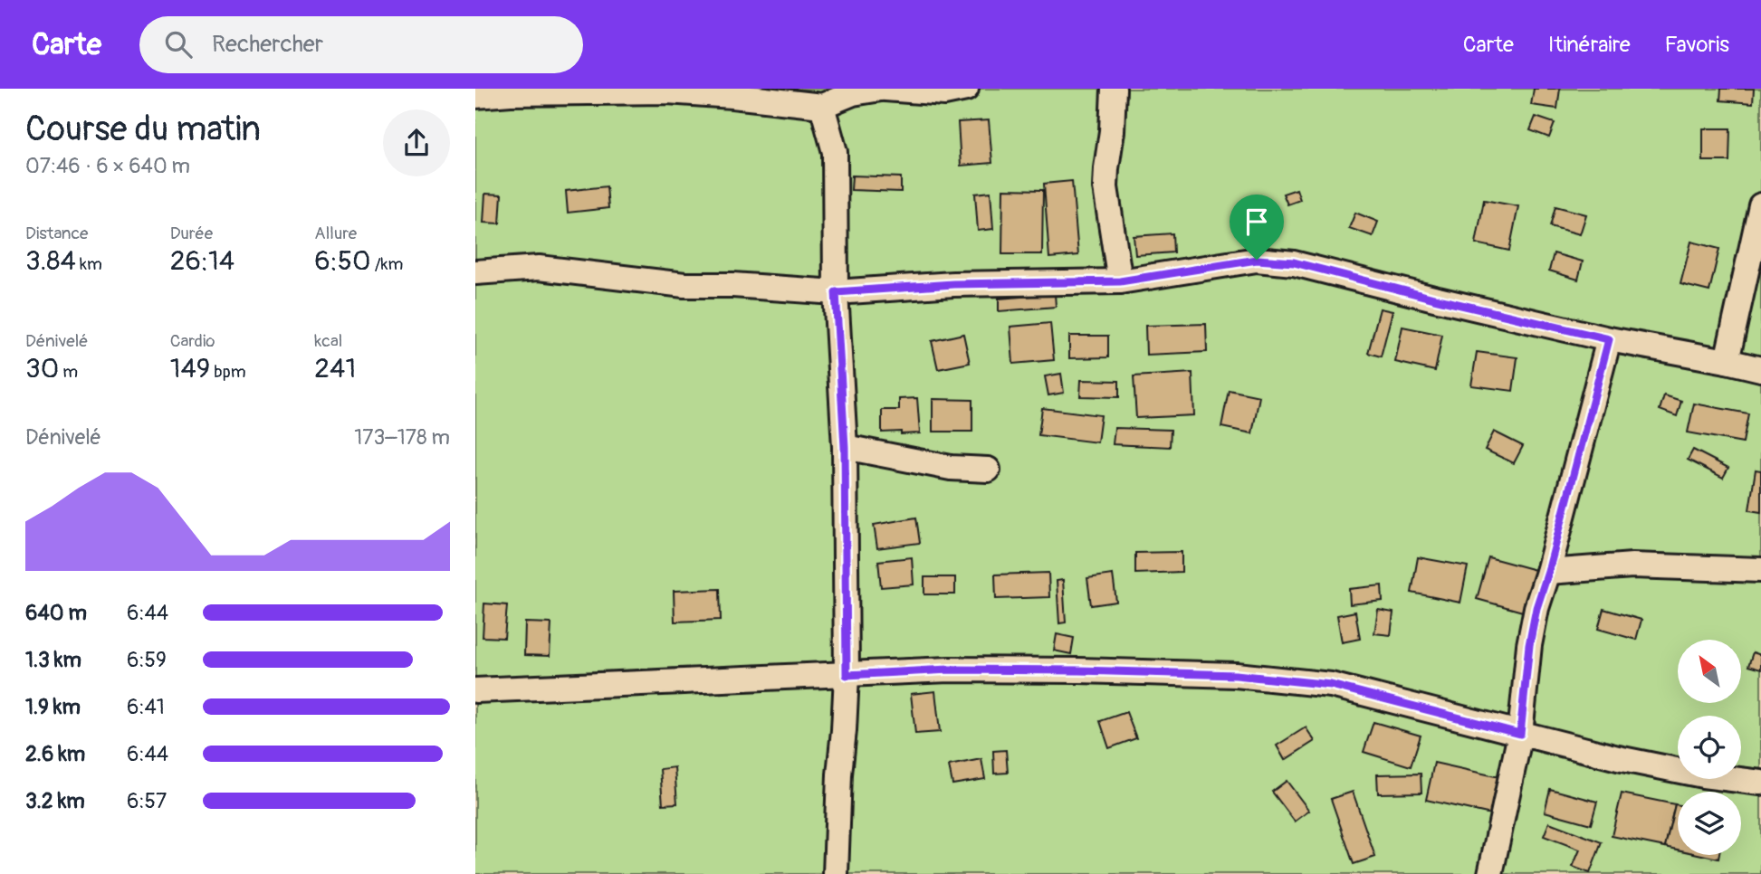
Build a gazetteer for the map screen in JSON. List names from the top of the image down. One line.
{"north":"top left","page":{"header":"Carte","search":"Rechercher","nav":["Carte","Itinéraire","Favoris"],"heading":["Course du matin","07:46 · 6 × 640 m"],"stats":[["Distance","3.84 km"],["Durée","26:14"],["Allure","6:50 /km"],["Dénivelé","30 m"],["Cardio","149 bpm"],["kcal","241"]],"chart":["Dénivelé","173–178 m"],"list":[{"name":"640 m","note":"6:44"},{"name":"1.3 km","note":"6:59"},{"name":"1.9 km","note":"6:41"},{"name":"2.6 km","note":"6:44"},{"name":"3.2 km","note":"6:57"}]}}
